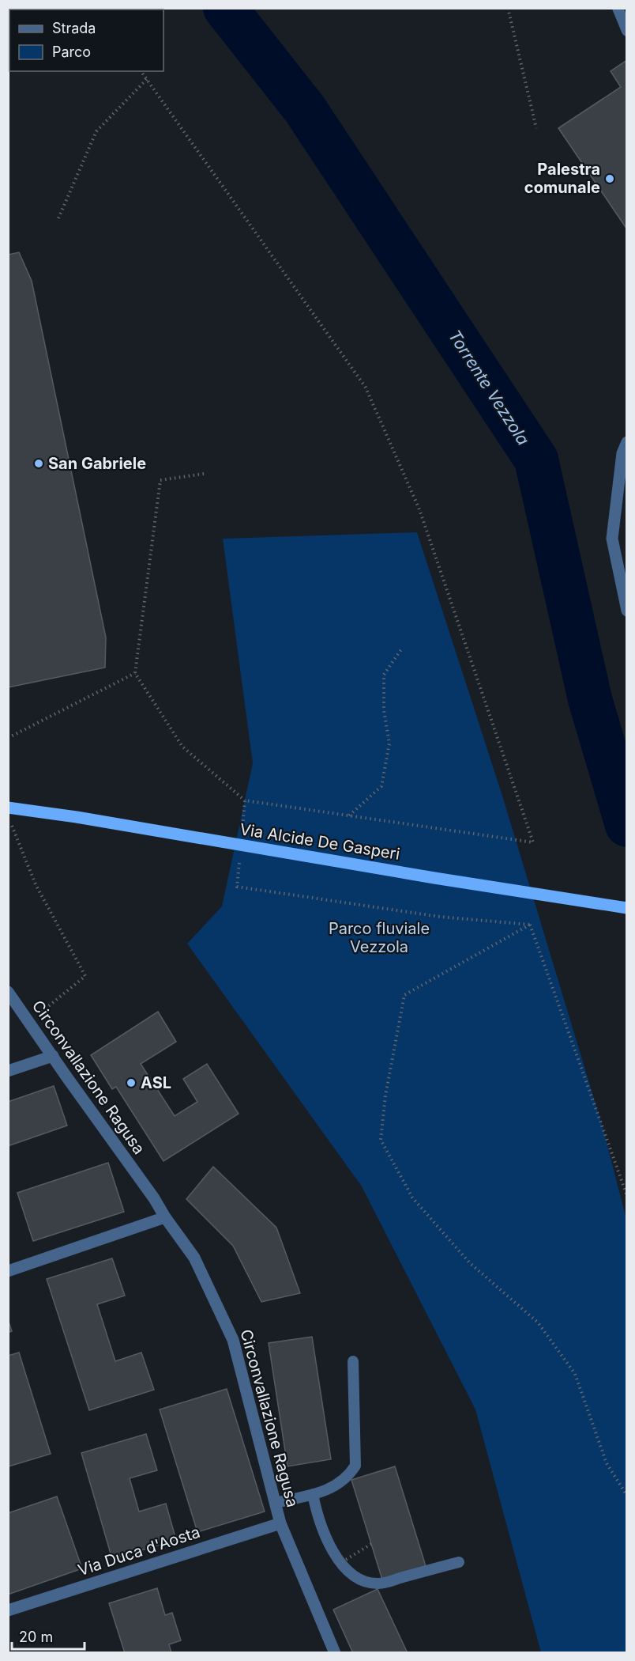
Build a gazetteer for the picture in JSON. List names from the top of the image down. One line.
{"streets":{"main road":["Via Alcide De Gasperi"],"street":["Circonvallazione Ragusa","Via Duca d'Aosta"]},"crossings":[["Circonvallazione Ragusa","Via Duca d'Aosta"]],"water":["Torrente Vezzola"],"parks":["Parco fluviale Vezzola"],"places":["Palestra comunale","San Gabriele","ASL"],"legend":["Strada","Parco"],"scale_bar":"20 m"}
